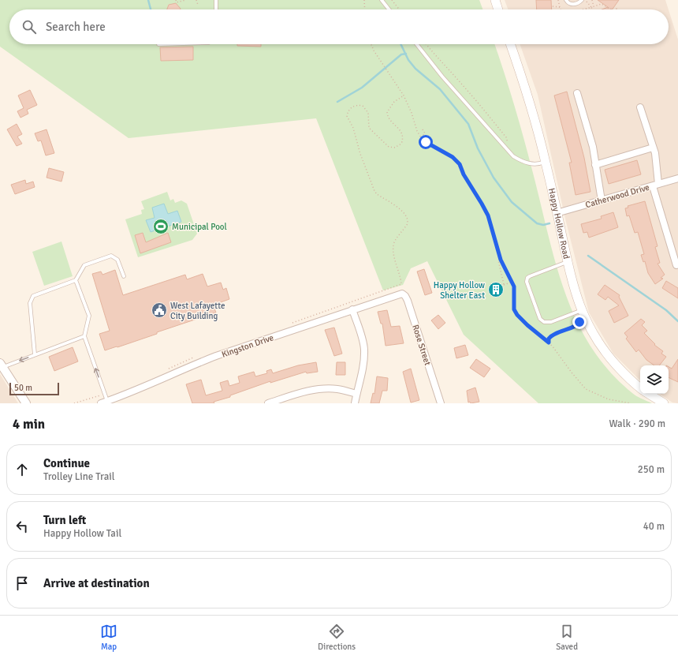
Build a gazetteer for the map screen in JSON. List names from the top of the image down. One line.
{"streets":{"main road":["Happy Hollow Road"],"street":["Catherwood Drive","Rose Street","Kingston Drive"]},"crossings":[["Catherwood Drive","Happy Hollow Road"],["Rose Street","Kingston Drive"]],"places":{"sports":["Municipal Pool"],"building":["Happy Hollow Shelter East"],"public building":["West Lafayette City Building"]},"scale_bar":"50 m","page":{"search":"Search here","scale":"50 m","heading":["4 min","Walk · 290 m"],"list":[["Continue","Trolley Line Trail","250 m"],["Turn left","Happy Hollow Tail","40 m"],"Arrive at destination"],"nav":["Map","Directions","Saved"]}}
